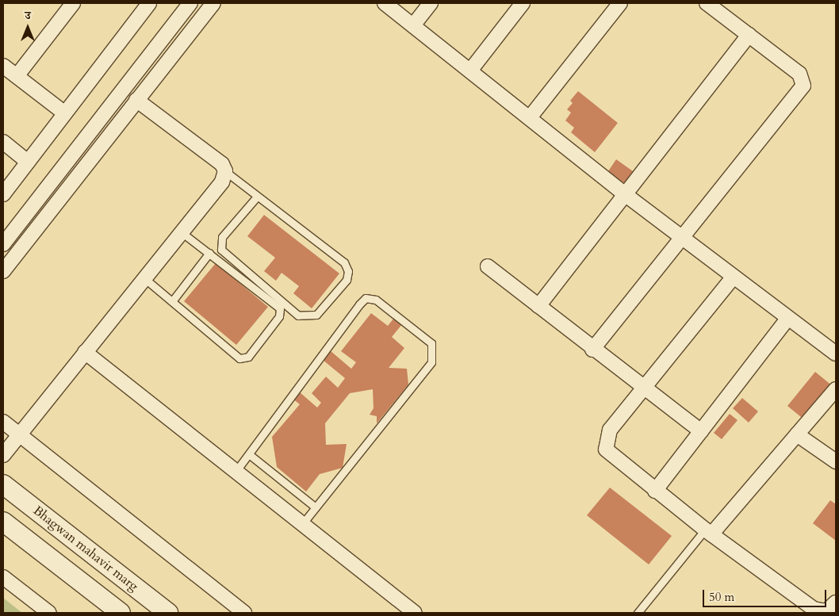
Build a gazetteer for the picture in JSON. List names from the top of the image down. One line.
{"streets":{"main road":["Bhagwan mahavir marg"]},"scale_bar":"50 m","north":"top"}
